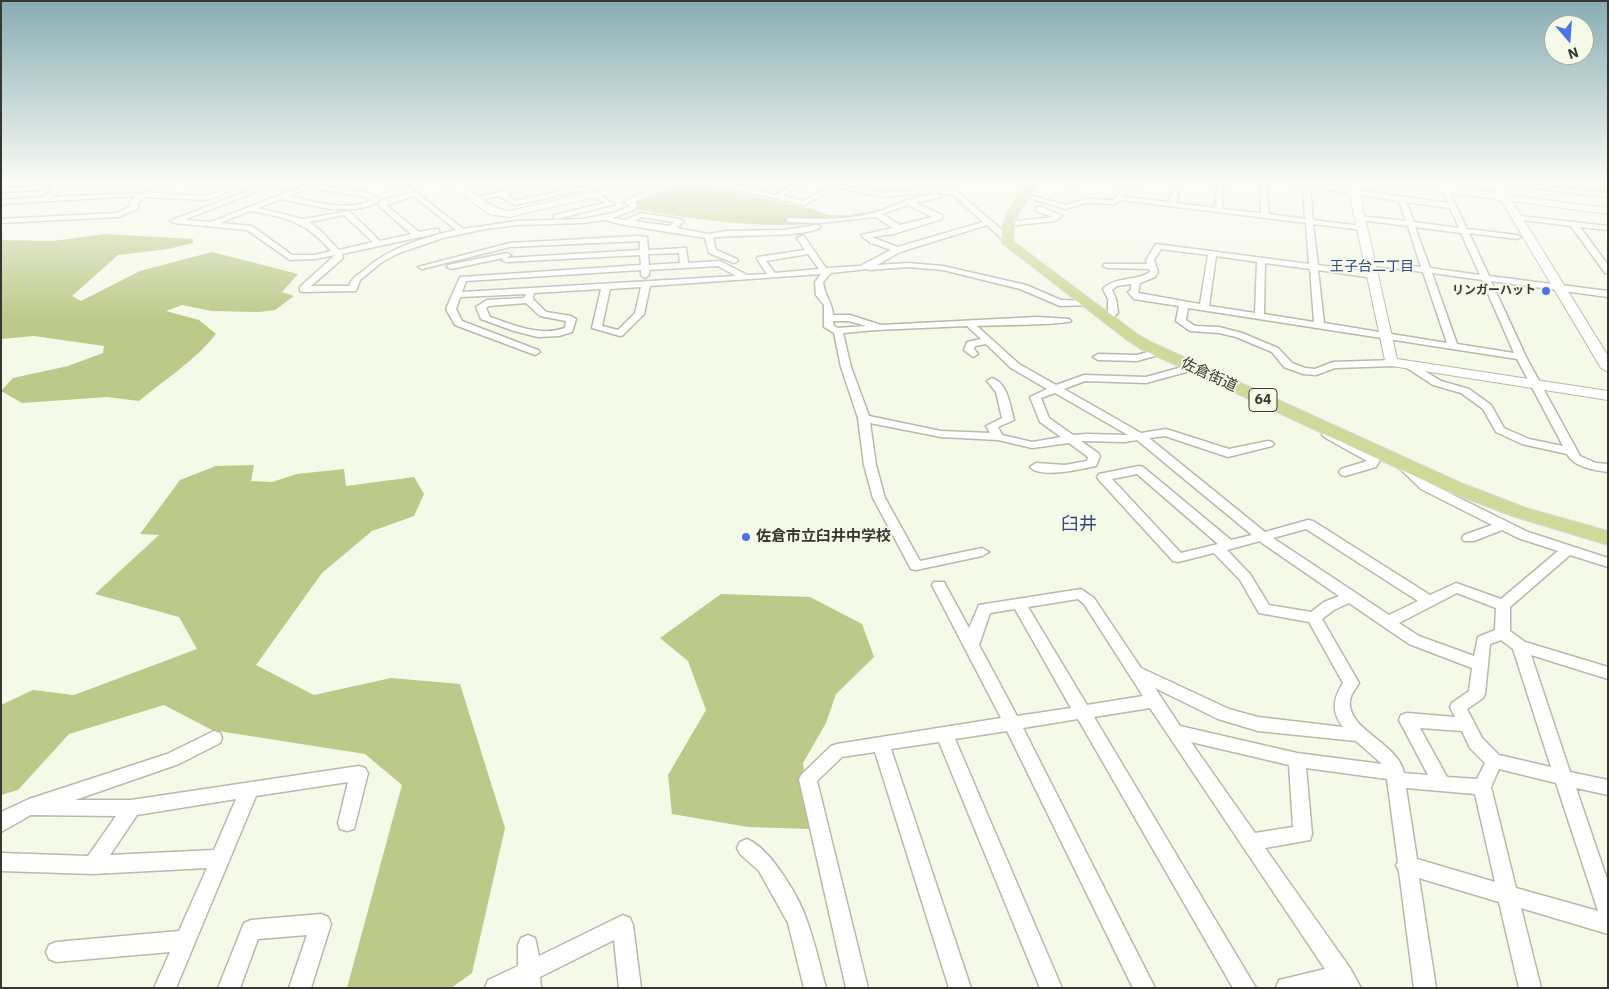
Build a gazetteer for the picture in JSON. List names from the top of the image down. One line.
{"streets":{"main road":["佐倉街道","64"]},"districts":["王子台二丁目","臼井"],"places":["リンガーハット","佐倉市立臼井中学校"],"north":"bottom"}
